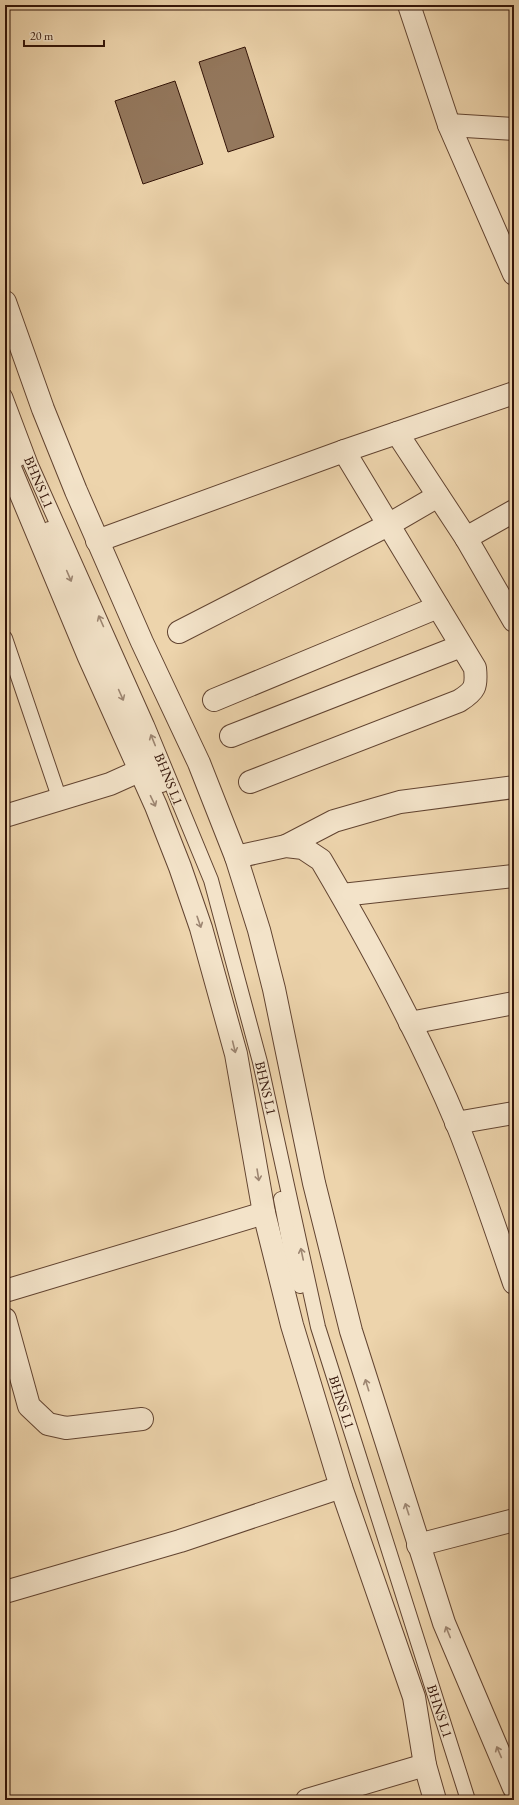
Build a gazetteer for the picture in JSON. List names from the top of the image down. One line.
{"streets":{"lane":["BHNS L1"]},"scale_bar":"20 m"}
